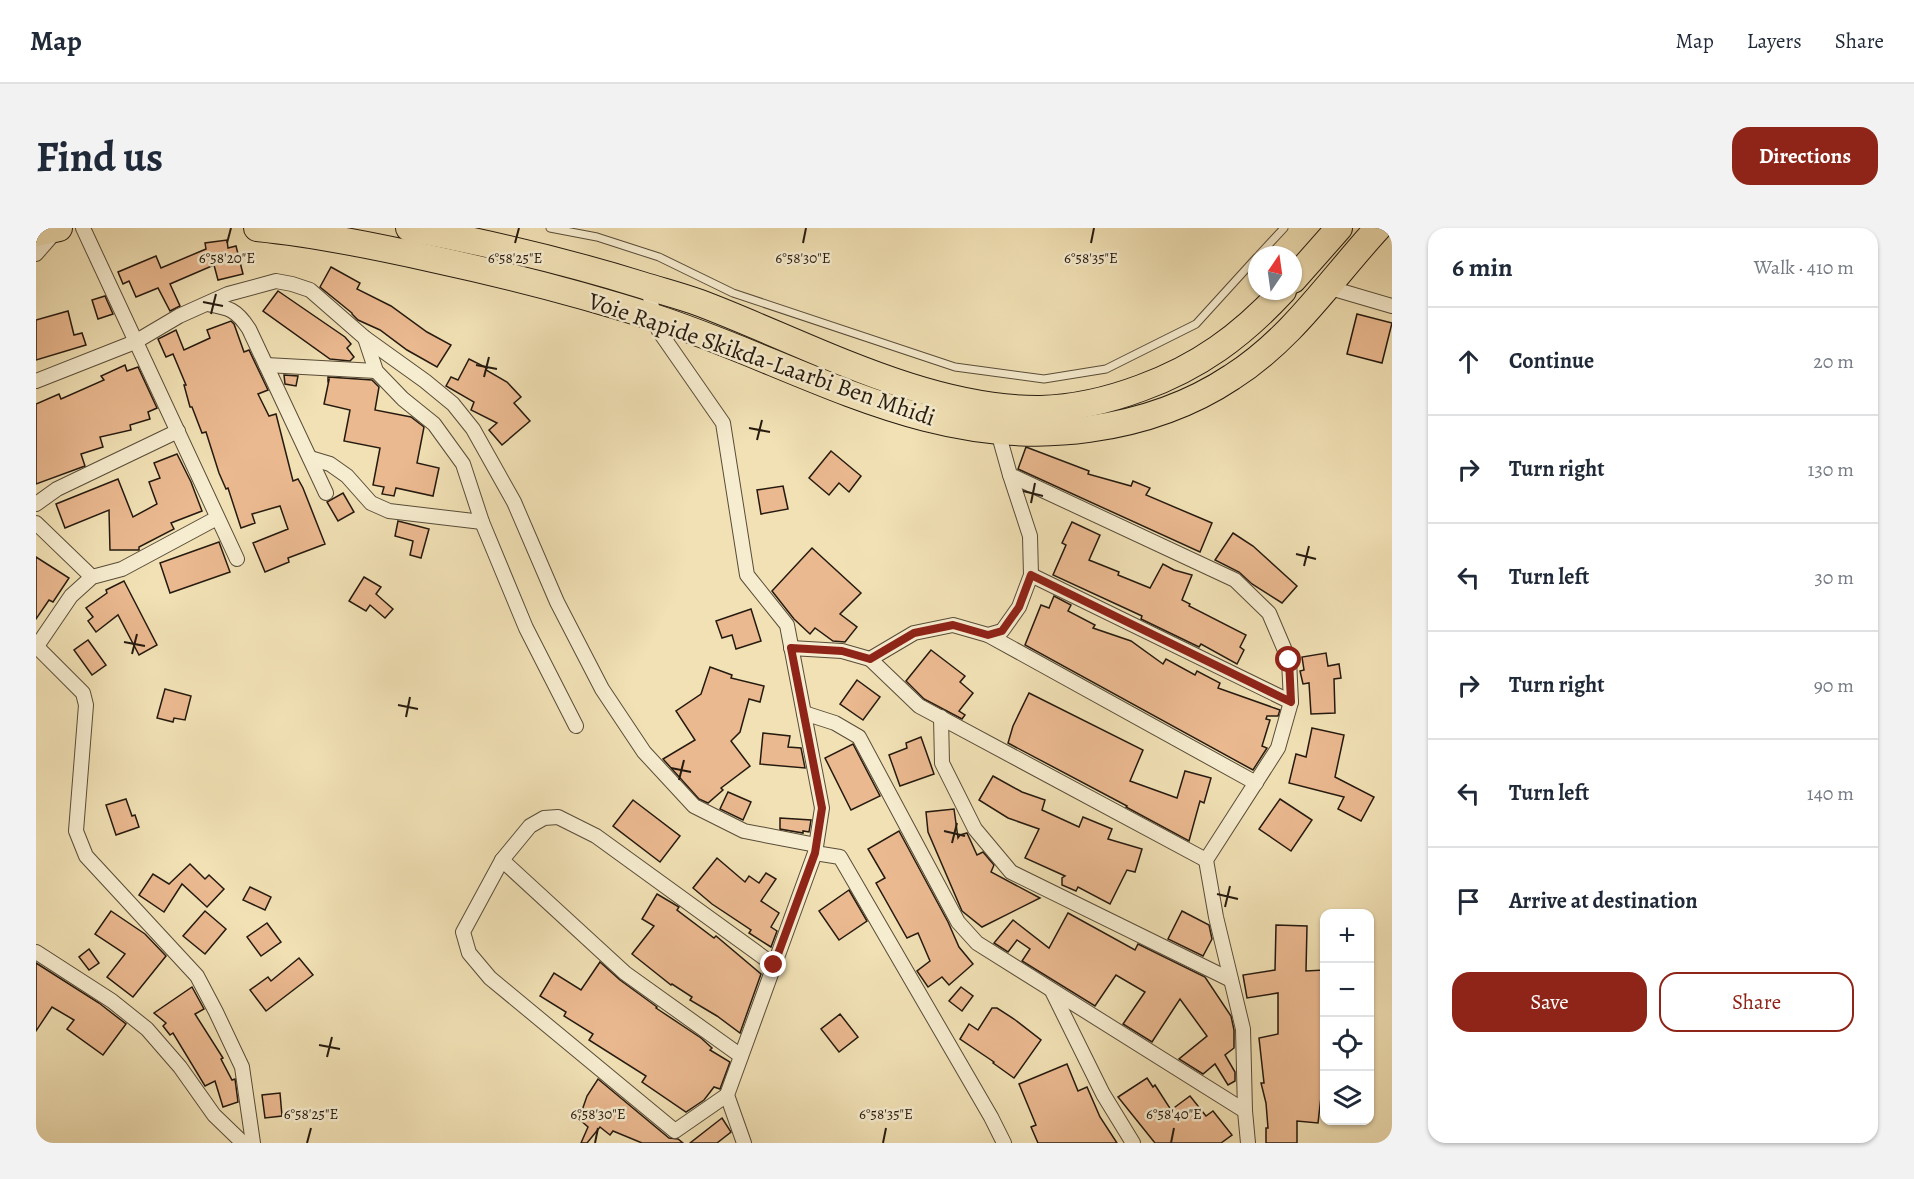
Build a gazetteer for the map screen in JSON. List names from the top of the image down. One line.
{"streets":{"highway":["Voie Rapide Skikda-Laarbi Ben Mhidi"]},"north":"top","page":{"header":"Map","nav":["Map","Layers","Share"],"buttons":["Directions",["Save","Share"]],"title":"Find us","heading":["6 min","Walk · 410 m"],"list":[["Continue","20 m"],["Turn right","130 m"],["Turn left","30 m"],["Turn right","90 m"],["Turn left","140 m"],"Arrive at destination"],"map_buttons":["+","−"]},"coordinates":["6°58'20\"E","6°58'25\"E","6°58'30\"E","6°58'35\"E","6°58'40\"E"]}
